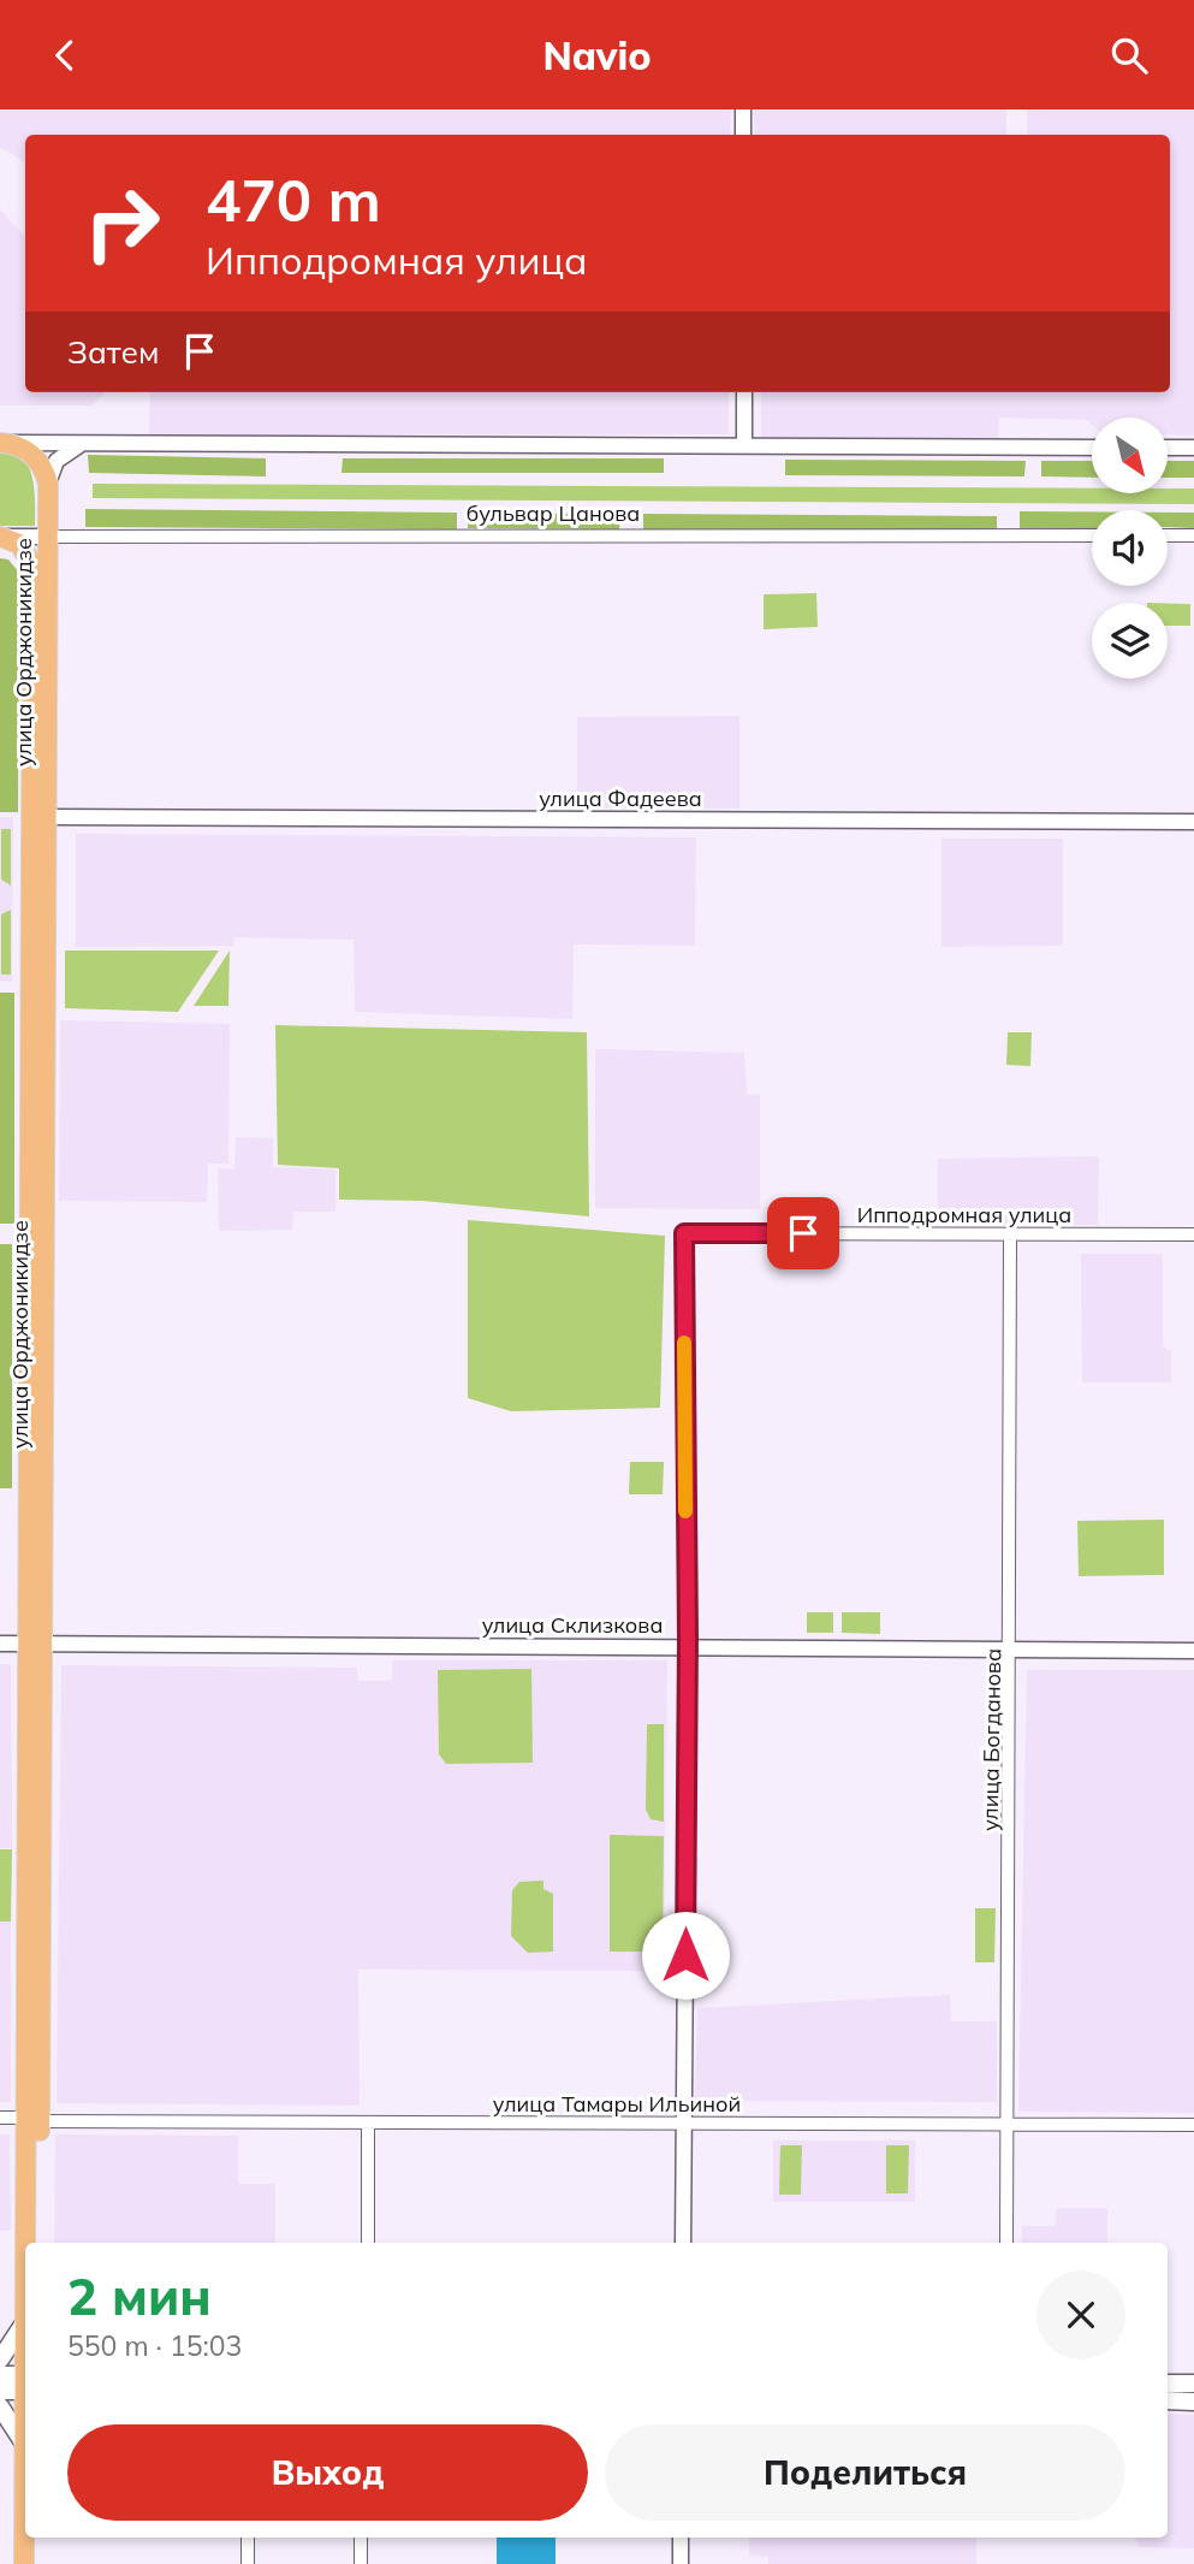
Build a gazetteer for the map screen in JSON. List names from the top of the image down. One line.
{"streets":{"main road":["улица Орджоникидзе"],"street":["бульвар Цанова","улица Фадеева","Ипподромная улица","улица Склизкова","улица Богданова","улица Тамары Ильиной"]},"crossings":[["бульвар Цанова","улица Орджоникидзе"],["улица Орджоникидзе","улица Фадеева"],["улица Орджоникидзе","улица Склизкова"],["улица Орджоникидзе","улица Тамары Ильиной"],["Ипподромная улица","улица Склизкова"],["Ипподромная улица","улица Богданова"],["улица Склизкова","улица Богданова"],["улица Богданова","улица Тамары Ильиной"]],"north":"bottom right","page":{"header":"Navio","turn":["470 m","Ипподромная улица"],"then":"Затем","heading":["2 мин","550 m · 15:03"],"buttons":["Выход","Поделиться"]}}
